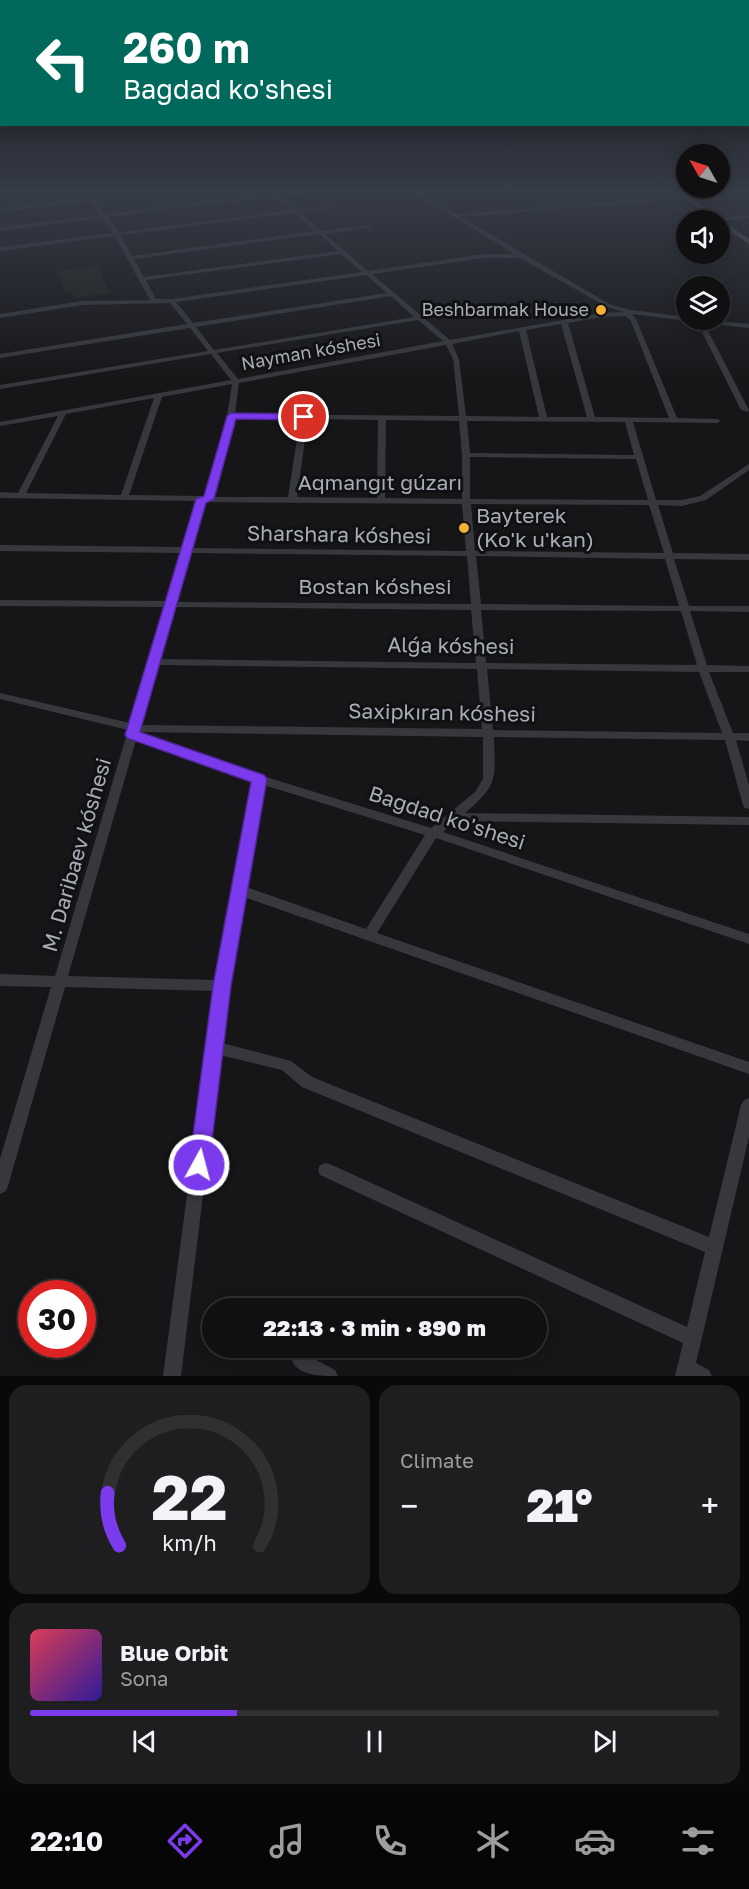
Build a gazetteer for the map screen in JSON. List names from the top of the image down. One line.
{"streets":{"street":["Nayman kóshesi","Aqmangıt gúzarı","Sharshara kóshesi","Bostan kóshesi","Alǵa kóshesi","Saxipkıran kóshesi","Bagdad ko'shesi","M. Daribaev kóshesi"]},"crossings":[["Nayman kóshesi","M. Daribaev kóshesi"],["Aqmangıt gúzarı","M. Daribaev kóshesi"],["Sharshara kóshesi","M. Daribaev kóshesi"],["Bostan kóshesi","M. Daribaev kóshesi"],["Alǵa kóshesi","M. Daribaev kóshesi"],["Saxipkıran kóshesi","Bagdad ko'shesi"],["Saxipkıran kóshesi","M. Daribaev kóshesi"],["Bagdad ko'shesi","M. Daribaev kóshesi"]],"places":["Beshbarmak House","Bayterek (Ko'k u'kan)"],"north":"top left","page":{"turn":["260 m","Bagdad ko'shesi"],"limit":"30","trip":"22:13 · 3 min · 890 m","tile":"Climate","heat":["−","21°","+"],"song":["Blue Orbit","Sona"],"tabs":"22:10","gauge":["22","km/h"]}}
